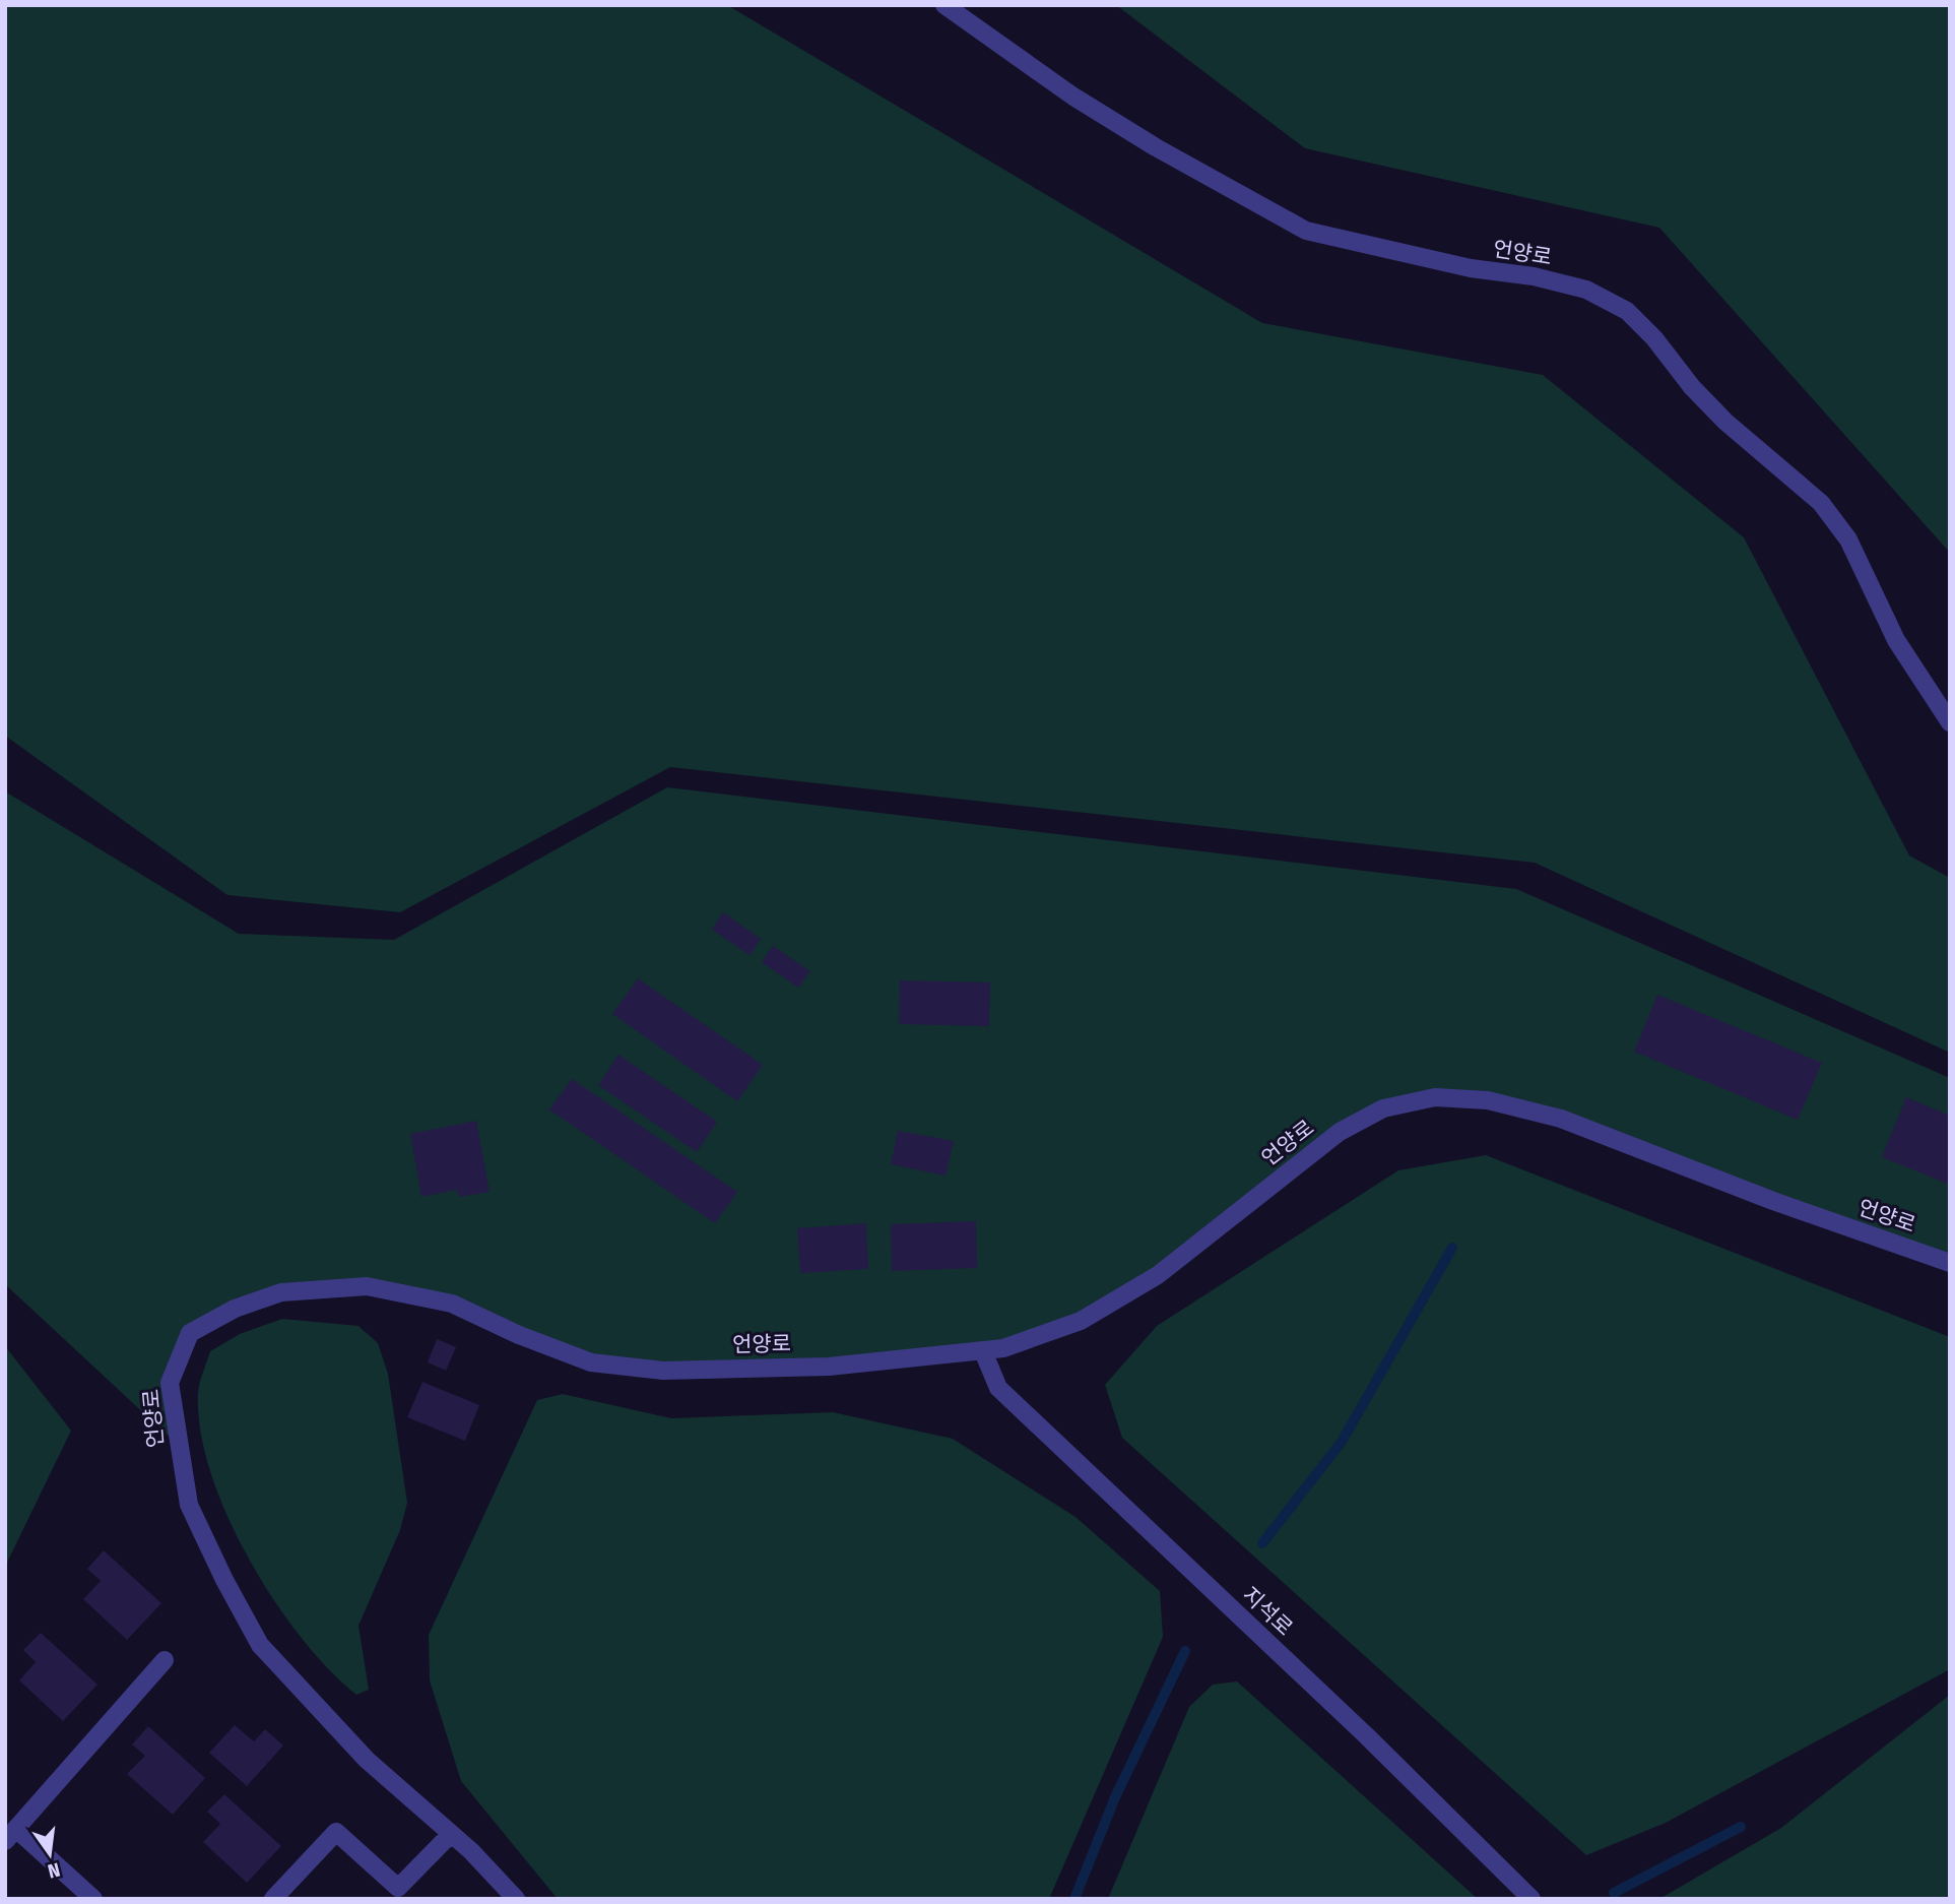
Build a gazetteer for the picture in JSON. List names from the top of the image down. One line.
{"streets":{"street":["언양로","지석로"]},"crossings":[["언양로","지석로"]],"north":"bottom"}
